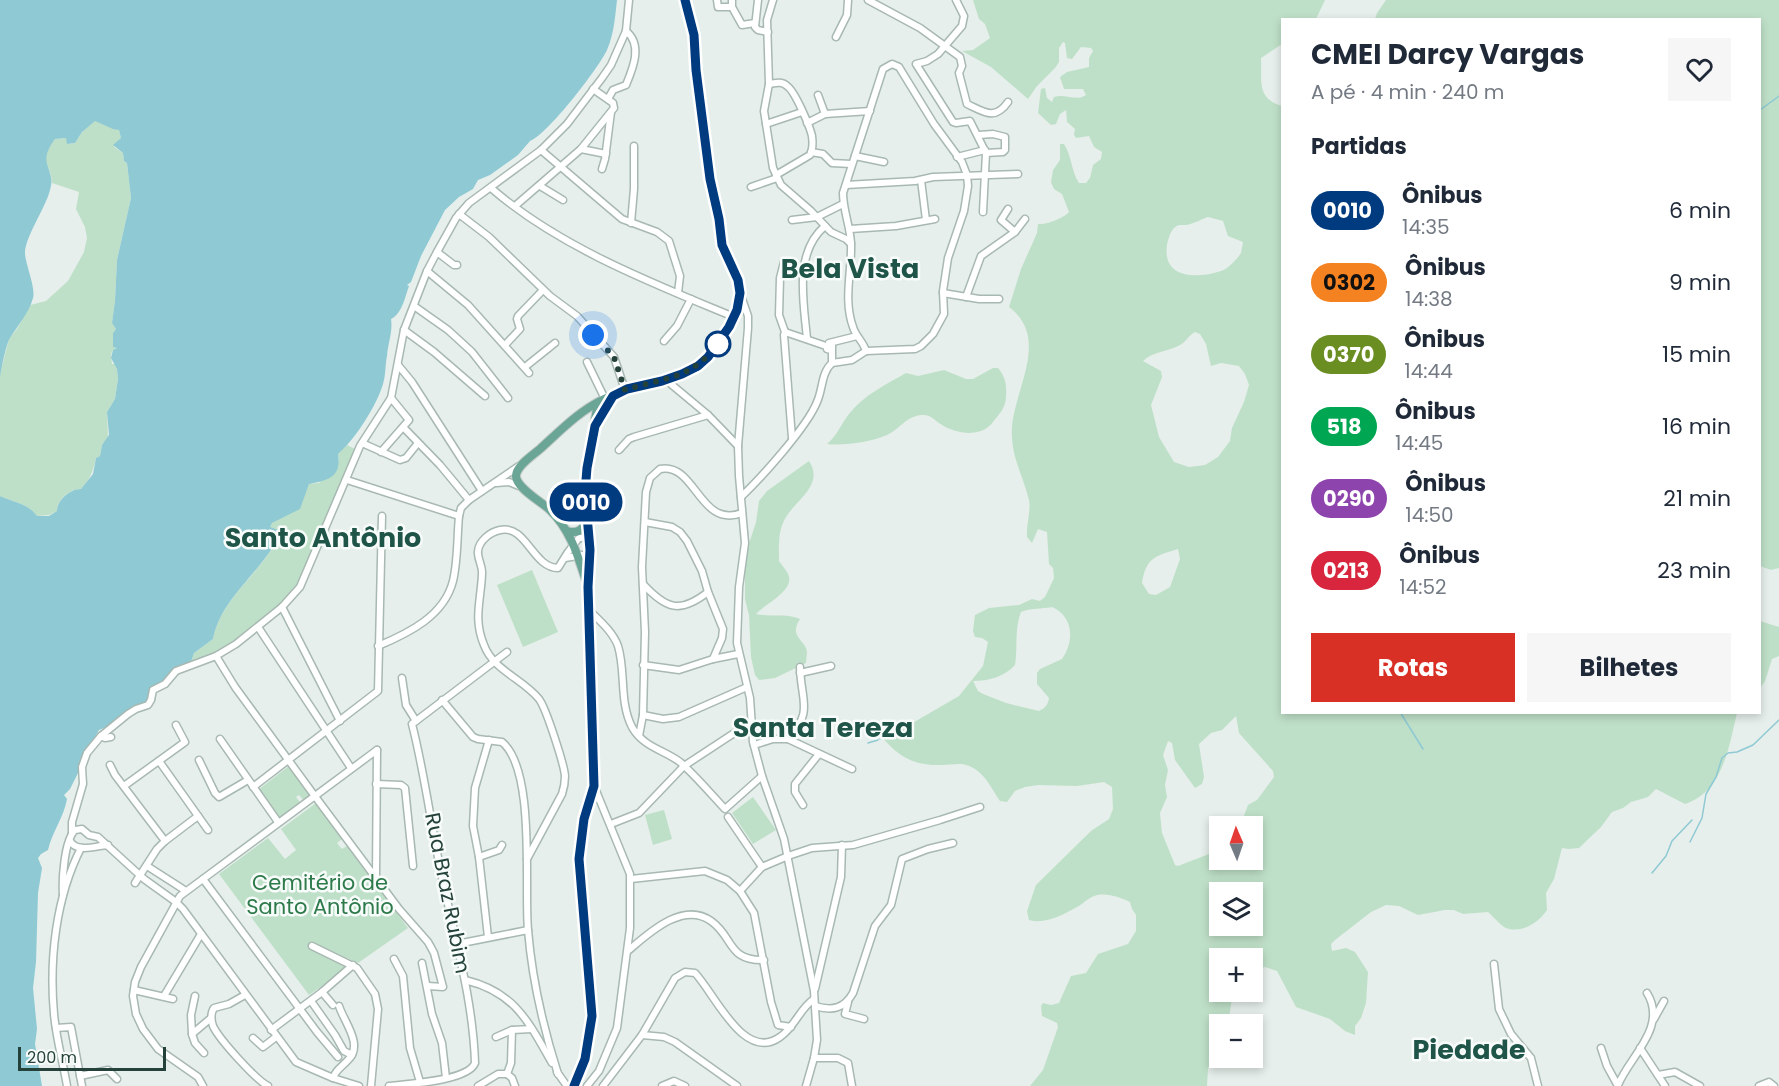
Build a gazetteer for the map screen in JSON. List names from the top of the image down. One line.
{"streets":{"street":["Rua Braz Rubim"]},"districts":["Bela Vista","Santo Antônio","Santa Tereza","Piedade"],"parks":["Cemitério de Santo Antônio"],"lines":["bus line 0010"],"scale_bar":"200 m","north":"top","page":{"on_map":"0010","heading":[["CMEI Darcy Vargas","A pé · 4 min · 240 m"],"Partidas"],"list":[{"mark":"0010","name":"Ônibus","note":"14:35","value":"6 min"},{"mark":"0302","name":"Ônibus","note":"14:38","value":"9 min"},{"mark":"0370","name":"Ônibus","note":"14:44","value":"15 min"},{"mark":"518","name":"Ônibus","note":"14:45","value":"16 min"},{"mark":"0290","name":"Ônibus","note":"14:50","value":"21 min"},{"mark":"0213","name":"Ônibus","note":"14:52","value":"23 min"}],"buttons":["Rotas","Bilhetes"],"map_buttons":["+","−"],"scale":"200 m"}}
